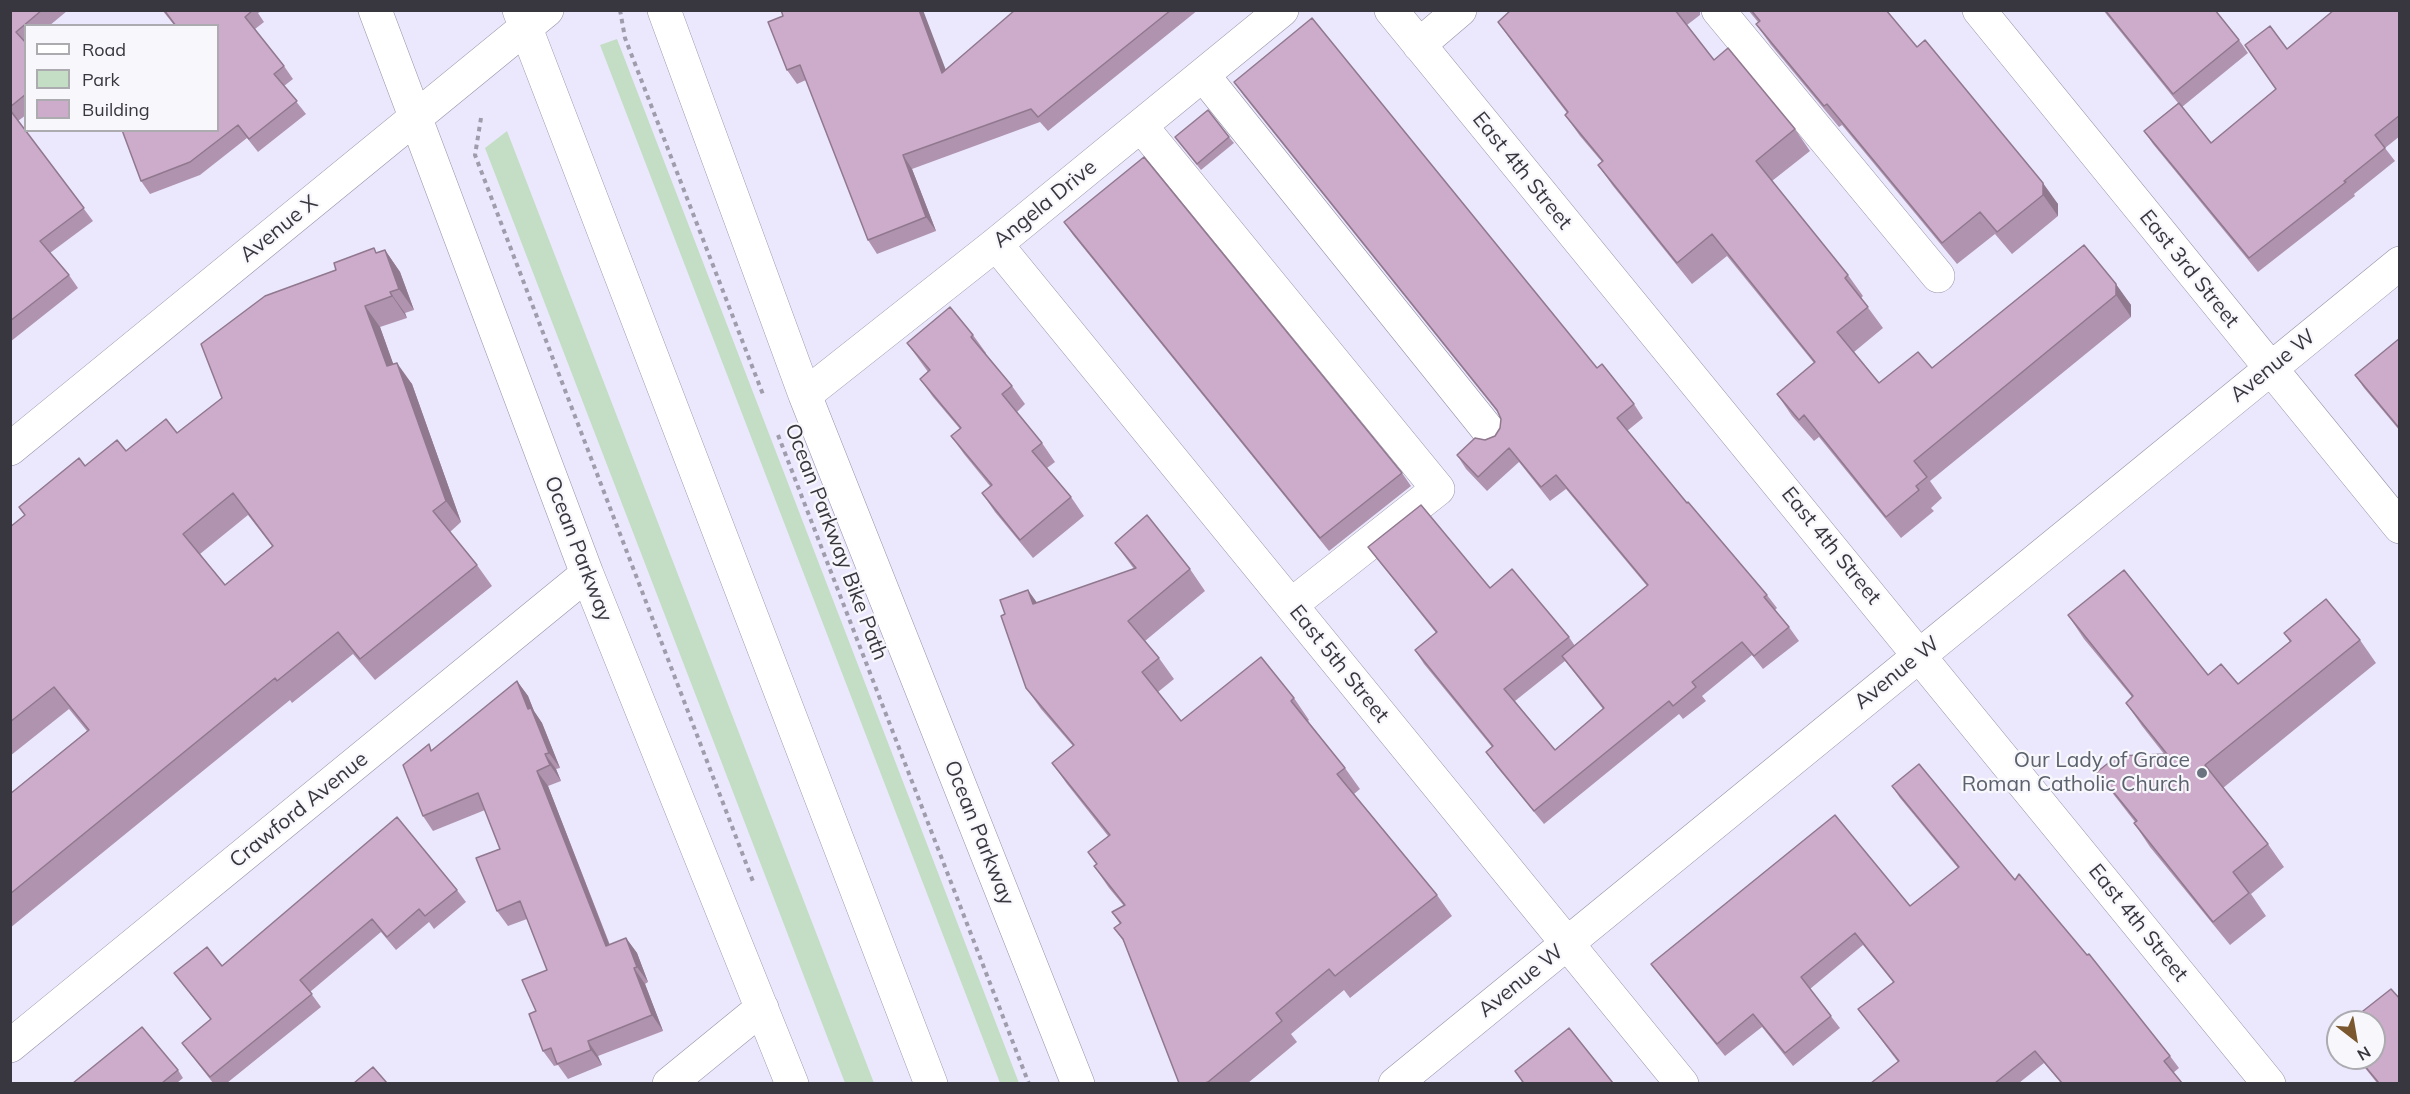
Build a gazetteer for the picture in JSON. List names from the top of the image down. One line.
{"streets":{"street":["East 4th Street","Angela Drive","Avenue X","East 3rd Street","Avenue W","Ocean Parkway","East 5th Street","Crawford Avenue"],"path":["Ocean Parkway Bike Path"]},"crossings":[["East 4th Street","Avenue W"],["Angela Drive","Ocean Parkway"],["Angela Drive","East 5th Street"],["Avenue X","Ocean Parkway"],["East 3rd Street","Avenue W"],["Avenue W","East 5th Street"],["Ocean Parkway","Crawford Avenue"]],"places":["Our Lady of Grace Roman Catholic Church"],"legend":["Road","Park","Building"],"north":"bottom right"}
